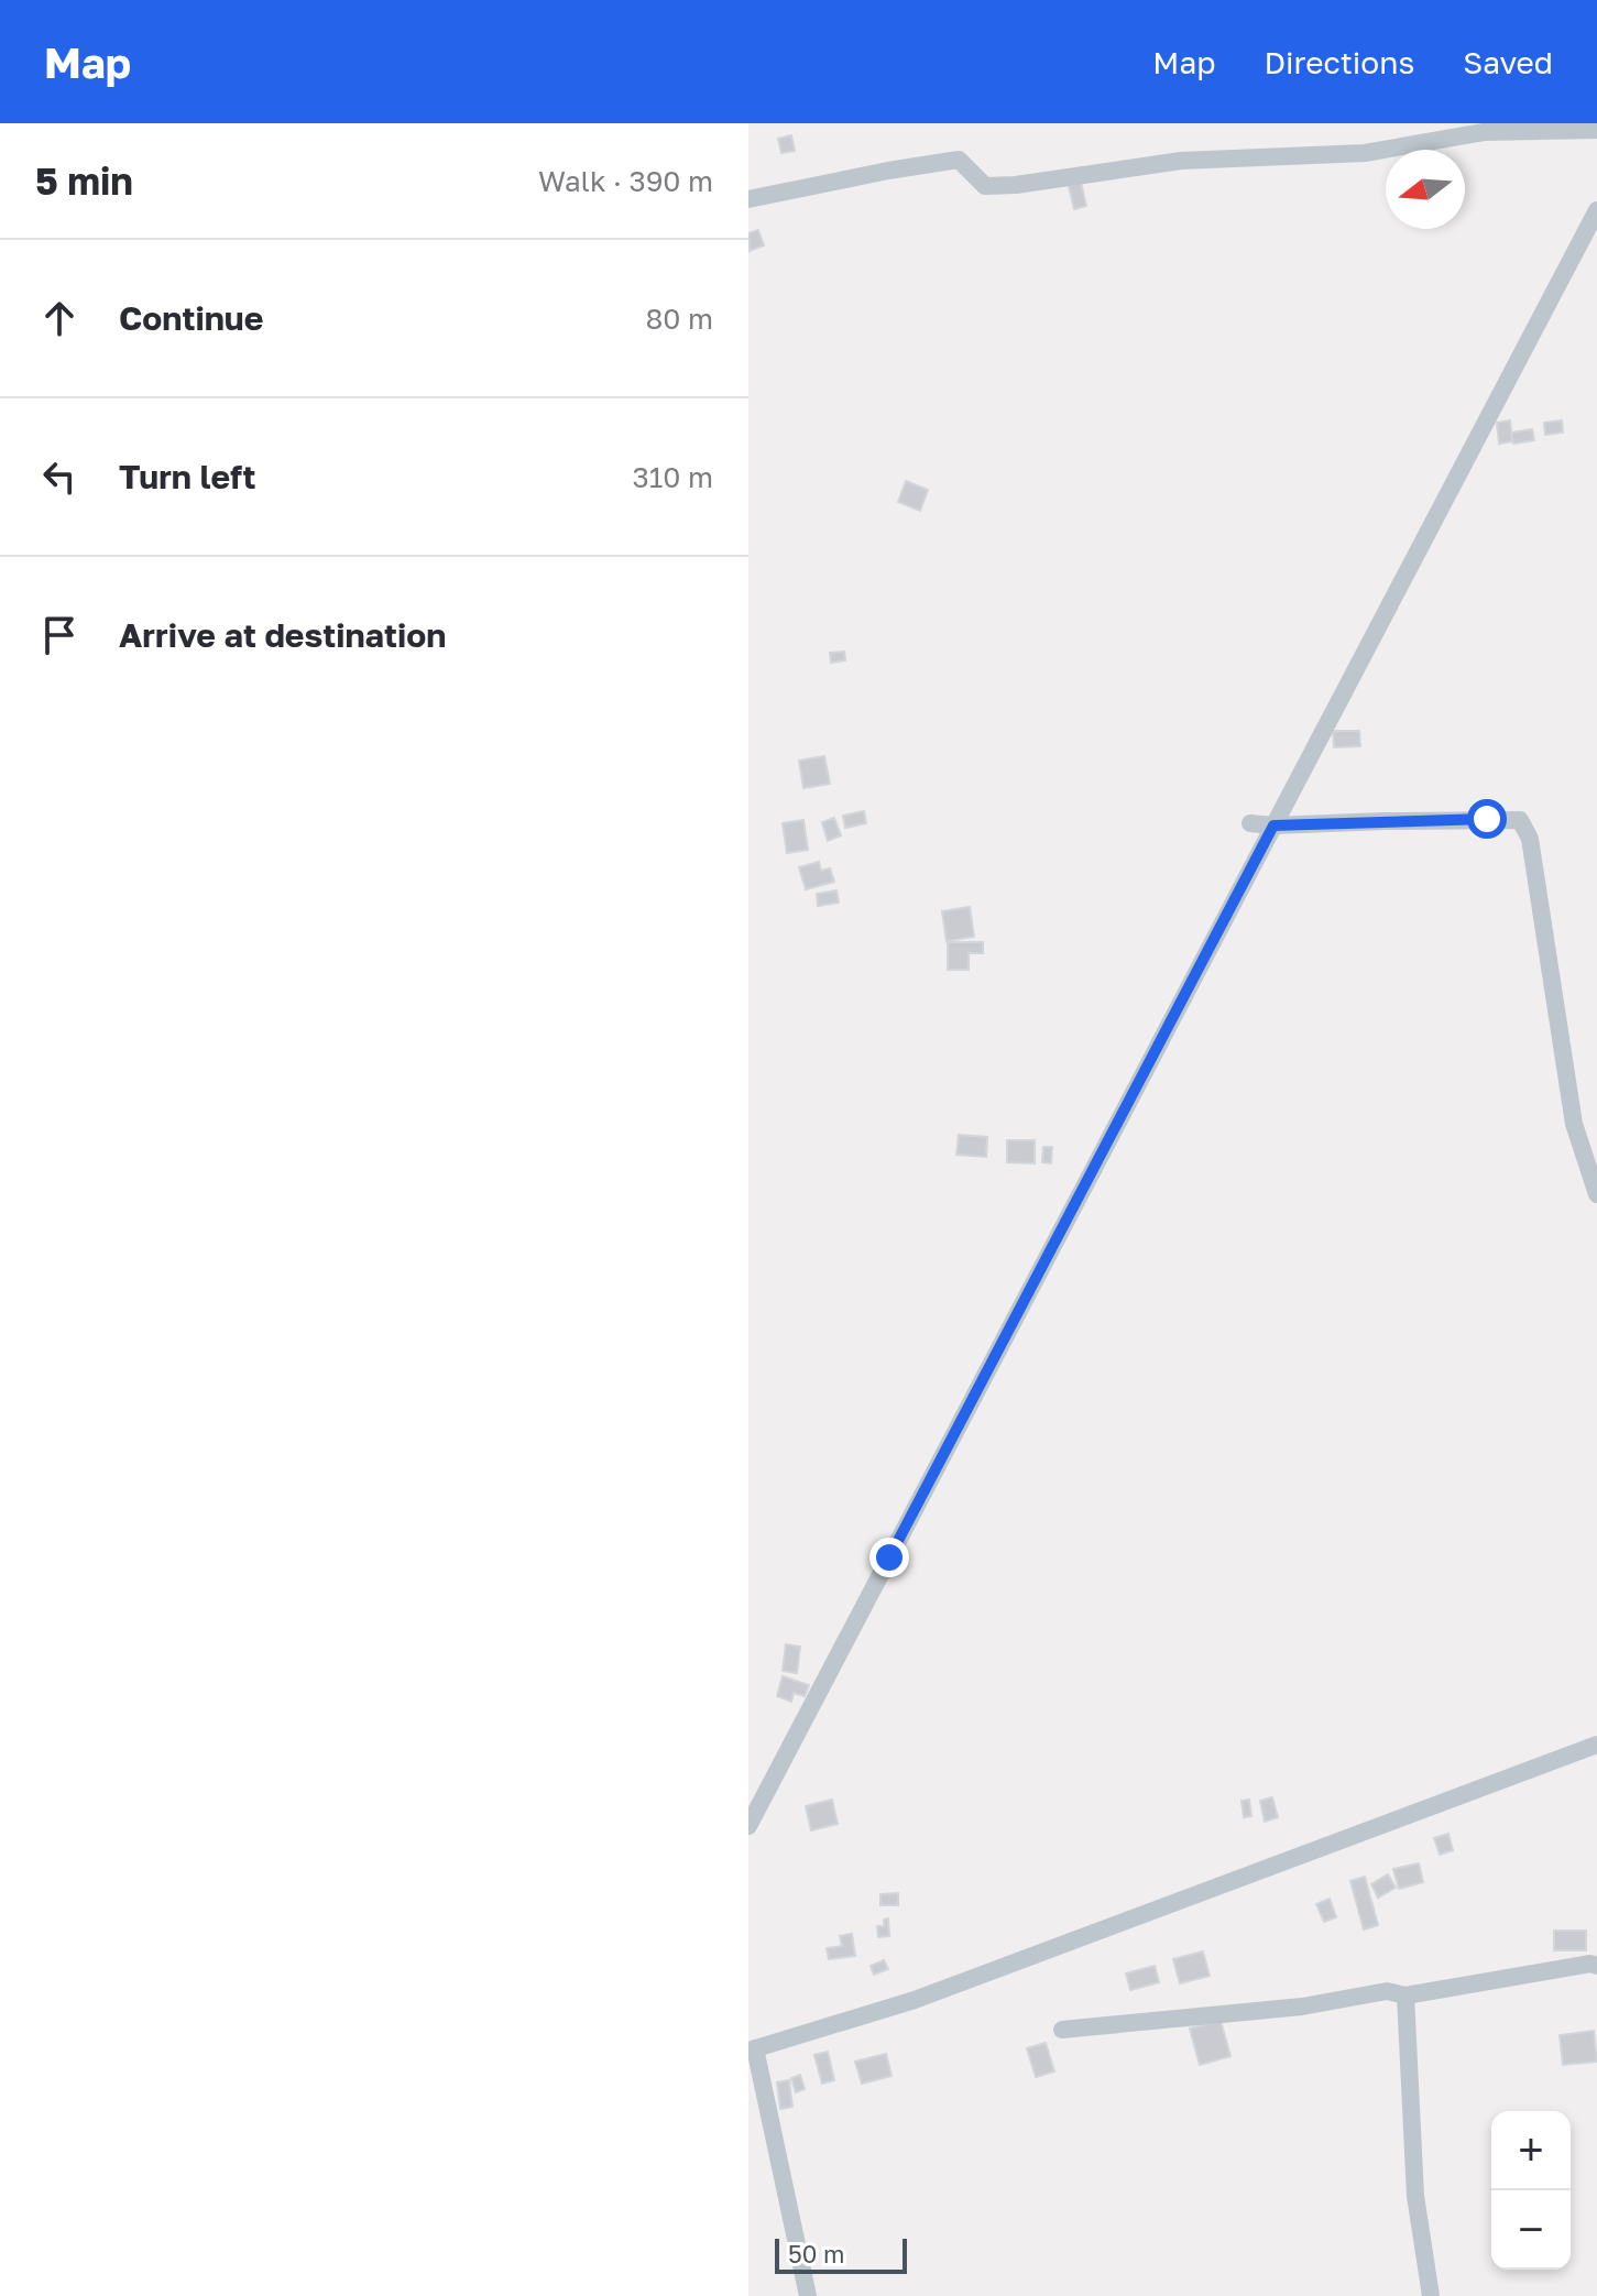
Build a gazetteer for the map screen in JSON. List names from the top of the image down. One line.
{"scale_bar":"50 m","north":"left","page":{"header":"Map","nav":["Map","Directions","Saved"],"heading":["5 min","Walk · 390 m"],"list":[["Continue","80 m"],["Turn left","310 m"],"Arrive at destination"],"map_buttons":["+","−"],"scale":"50 m"}}
